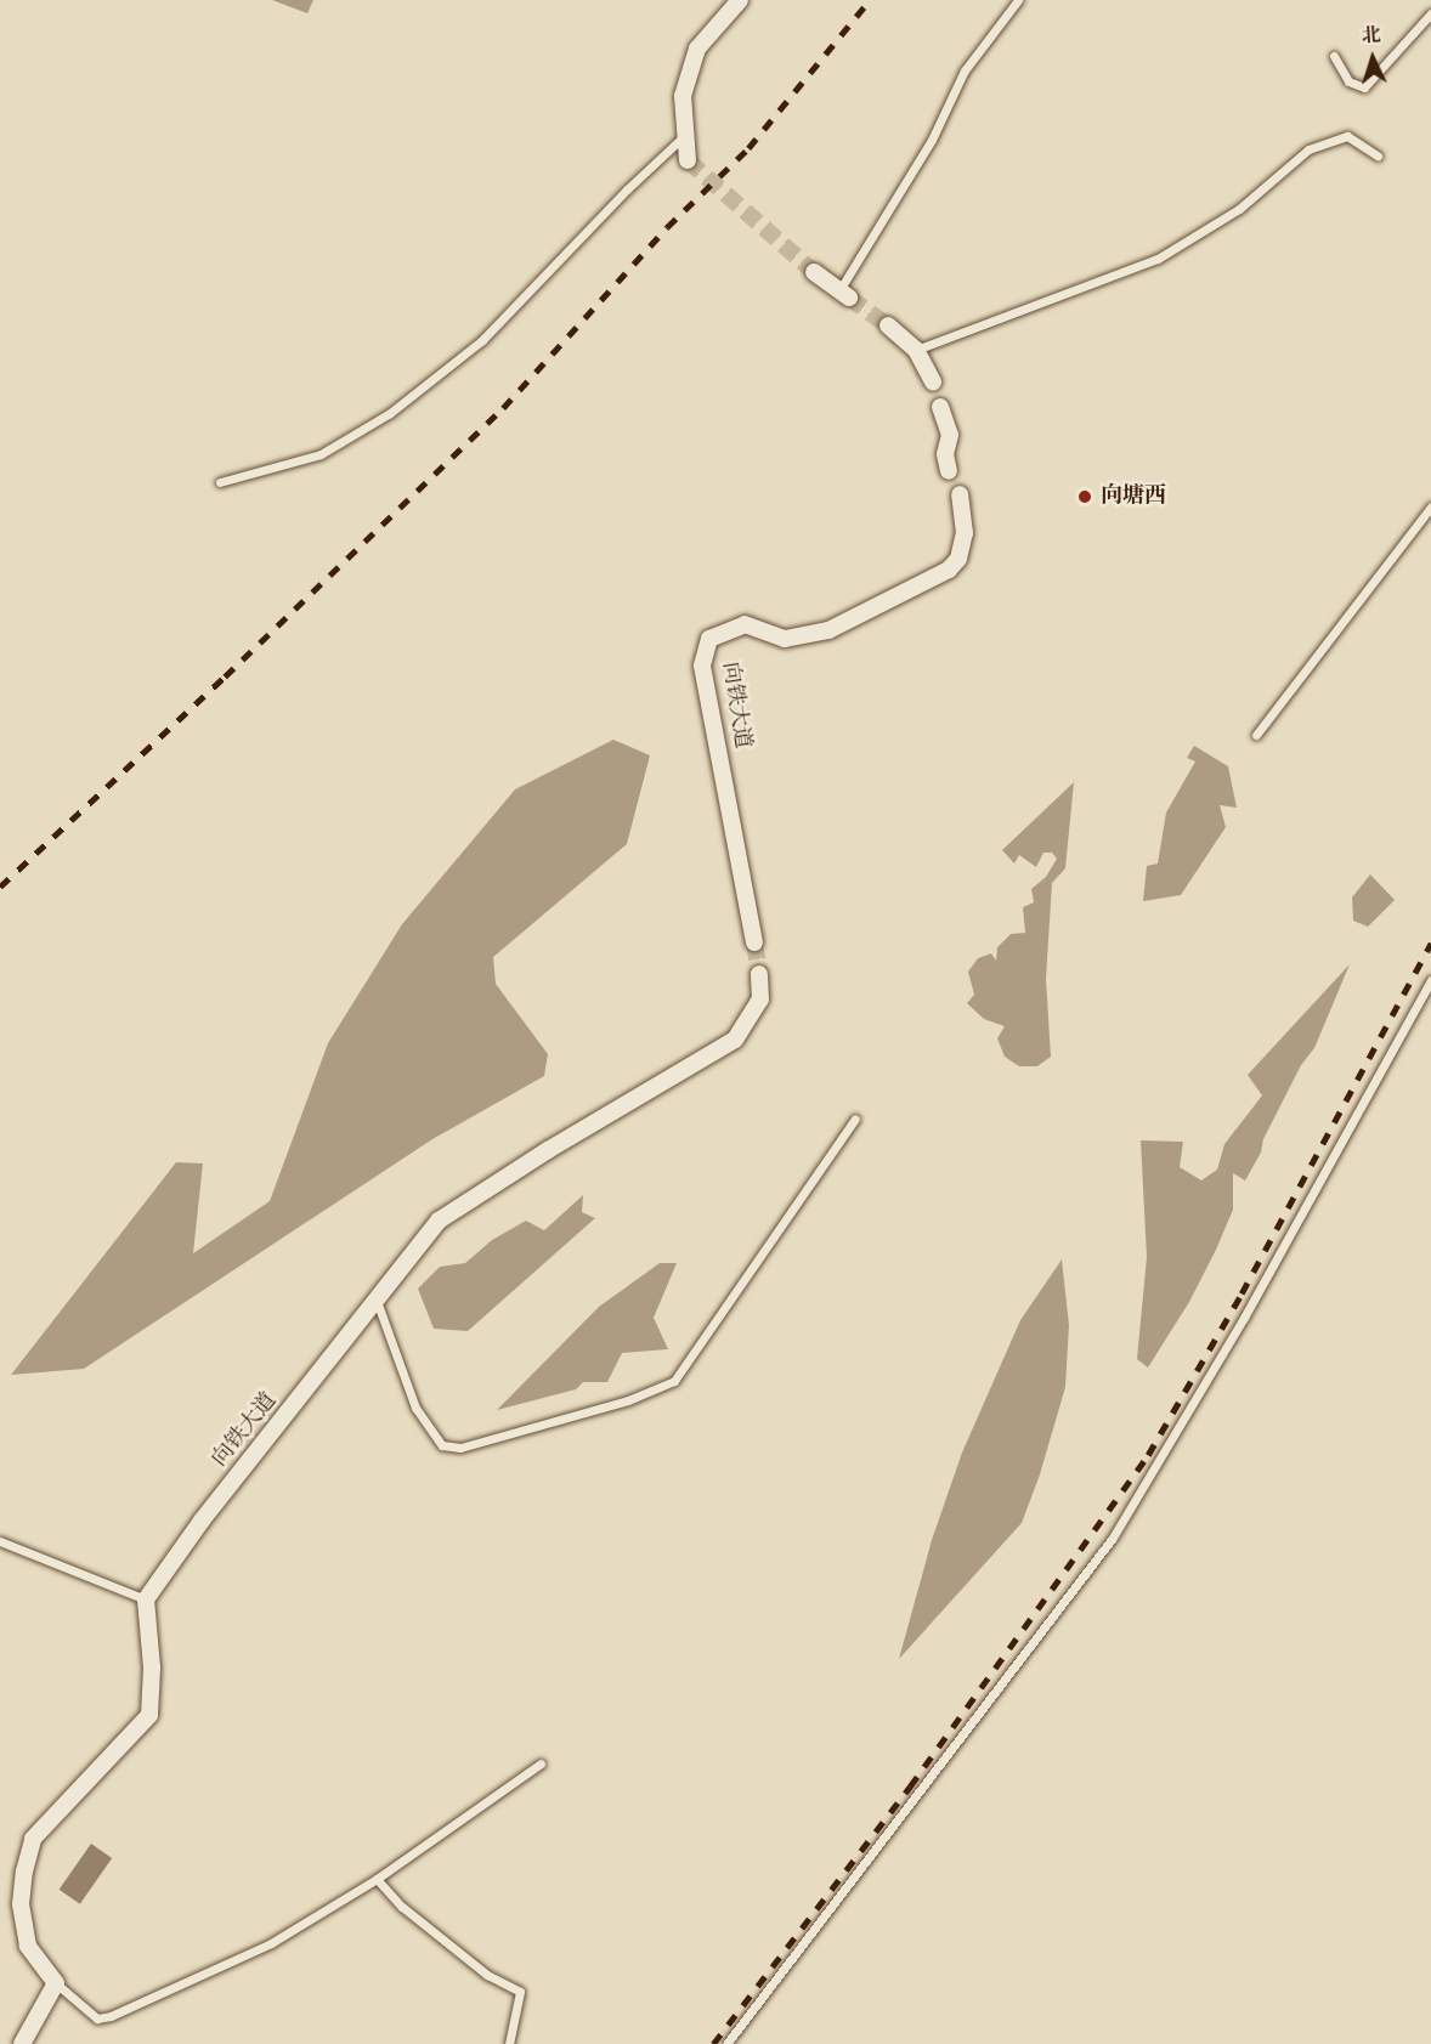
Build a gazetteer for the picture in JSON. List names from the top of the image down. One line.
{"streets":{"street":["向铁大道"]},"places":["向塘西"],"north":"top"}
